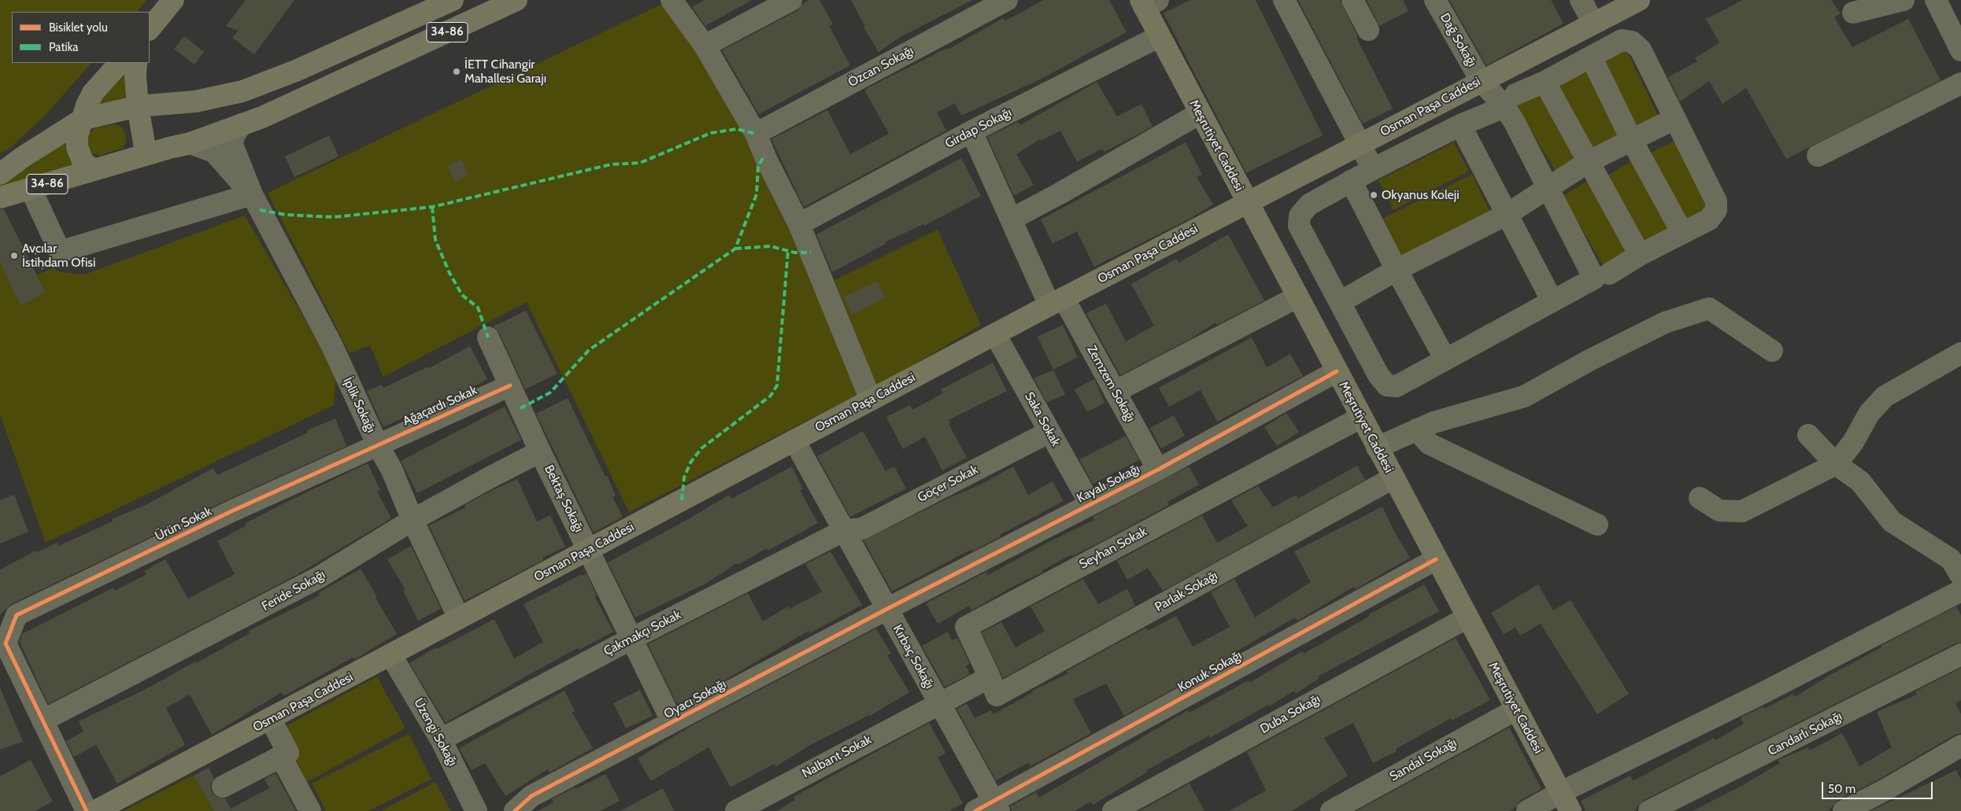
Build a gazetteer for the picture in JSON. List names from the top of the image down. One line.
{"streets":{"main road":["34-86","Osman Paşa Caddesi","Meşrutiyet Caddesi"],"street":["Dağ Sokağı","Özcan Sokağı","Girdap Sokağı","Zemzem Sokağı","İplik Sokağı","Ağaçardı Sokak","Saka Sokak","Göçer Sokak","Kayalı Sokağı","Bektaş Sokağı","Ürün Sokak","Seyhan Sokak","Feride Sokağı","Parlak Sokağı","Çakmakçı Sokak","Kırbaç Sokağı","Konuk Sokağı","Oyacı Sokağı","Duba Sokağı","Üzengi Sokağı","Candarlı Sokağı","Nalbant Sokak","Sandal Sokağı"]},"crossings":[["34-86","İplik Sokağı"],["Dağ Sokağı","Osman Paşa Caddesi"],["Osman Paşa Caddesi","Meşrutiyet Caddesi"],["Osman Paşa Caddesi","Zemzem Sokağı"],["Osman Paşa Caddesi","İplik Sokağı"],["Osman Paşa Caddesi","Saka Sokak"],["Osman Paşa Caddesi","Bektaş Sokağı"],["Osman Paşa Caddesi","Kırbaç Sokağı"],["Osman Paşa Caddesi","Üzengi Sokağı"],["Girdap Sokağı","Meşrutiyet Caddesi"],["Girdap Sokağı","Zemzem Sokağı"],["Meşrutiyet Caddesi","Kayalı Sokağı"],["Meşrutiyet Caddesi","Seyhan Sokak"],["Meşrutiyet Caddesi","Parlak Sokağı"],["Meşrutiyet Caddesi","Konuk Sokağı"],["Meşrutiyet Caddesi","Duba Sokağı"],["Meşrutiyet Caddesi","Sandal Sokağı"],["Zemzem Sokağı","Kayalı Sokağı"],["İplik Sokağı","Ağaçardı Sokak"],["İplik Sokağı","Ürün Sokak"],["İplik Sokağı","Feride Sokağı"],["Ağaçardı Sokak","Bektaş Sokağı"],["Ağaçardı Sokak","Ürün Sokak"],["Saka Sokak","Göçer Sokak"],["Saka Sokak","Kayalı Sokağı"],["Göçer Sokak","Çakmakçı Sokak"],["Göçer Sokak","Kırbaç Sokağı"],["Kayalı Sokağı","Kırbaç Sokağı"],["Kayalı Sokağı","Oyacı Sokağı"],["Bektaş Sokağı","Feride Sokağı"],["Bektaş Sokağı","Çakmakçı Sokak"],["Bektaş Sokağı","Oyacı Sokağı"],["Ürün Sokak","Feride Sokağı"],["Seyhan Sokak","Parlak Sokağı"],["Çakmakçı Sokak","Kırbaç Sokağı"],["Çakmakçı Sokak","Üzengi Sokağı"],["Kırbaç Sokağı","Konuk Sokağı"],["Kırbaç Sokağı","Oyacı Sokağı"],["Kırbaç Sokağı","Nalbant Sokak"]],"places":["İETT Cihangir Mahallesi Garajı","Okyanus Koleji","Avcılar İstihdam Ofisi"],"legend":["Bisiklet yolu","Patika"],"scale_bar":"50 m"}
